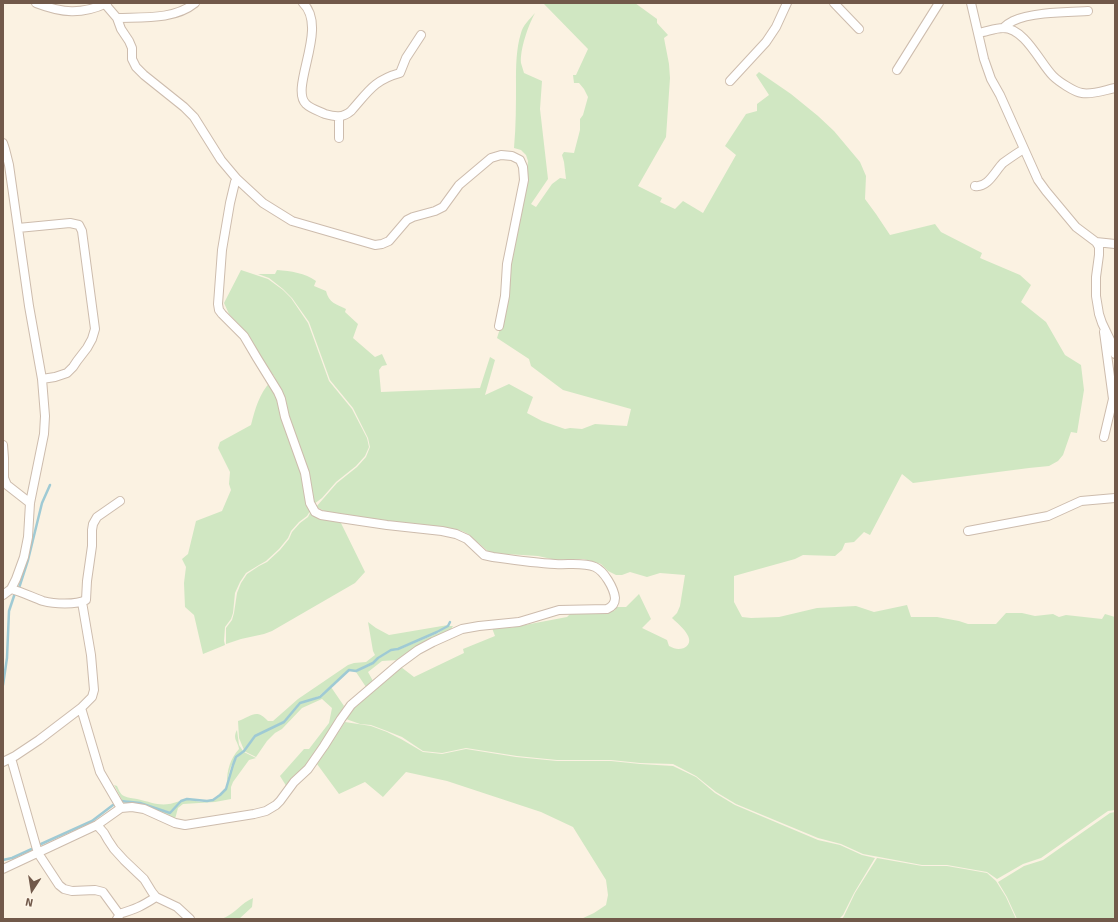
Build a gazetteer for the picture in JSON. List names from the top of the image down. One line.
{"north":"bottom"}
